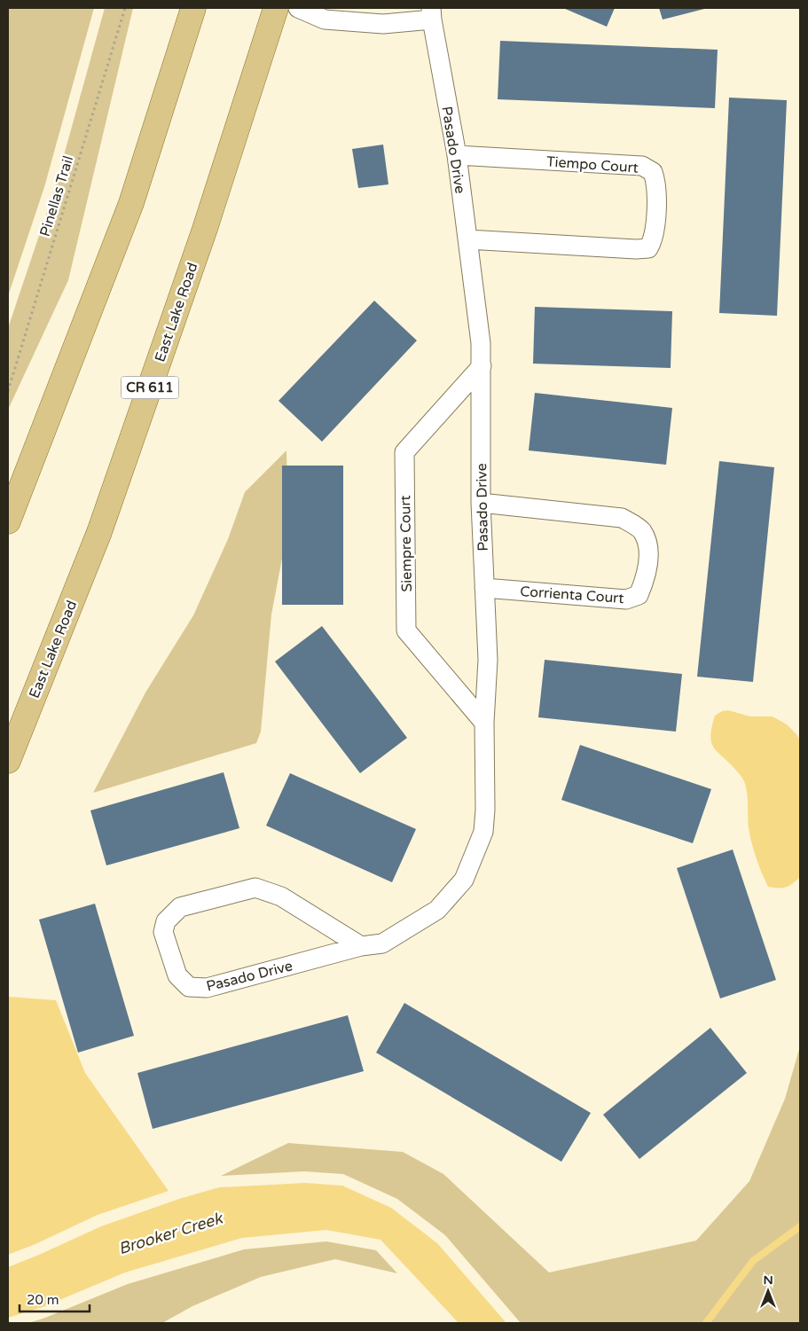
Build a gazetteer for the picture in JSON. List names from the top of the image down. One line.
{"streets":{"main road":["East Lake Road","CR 611"],"street":["Pasado Drive","Tiempo Court","Siempre Court","Corrienta Court"],"path":["Pinellas Trail"]},"crossings":[["Pasado Drive","Tiempo Court"],["Pasado Drive","Siempre Court"],["Pasado Drive","Corrienta Court"]],"water":["Brooker Creek"],"scale_bar":"20 m","north":"top"}
